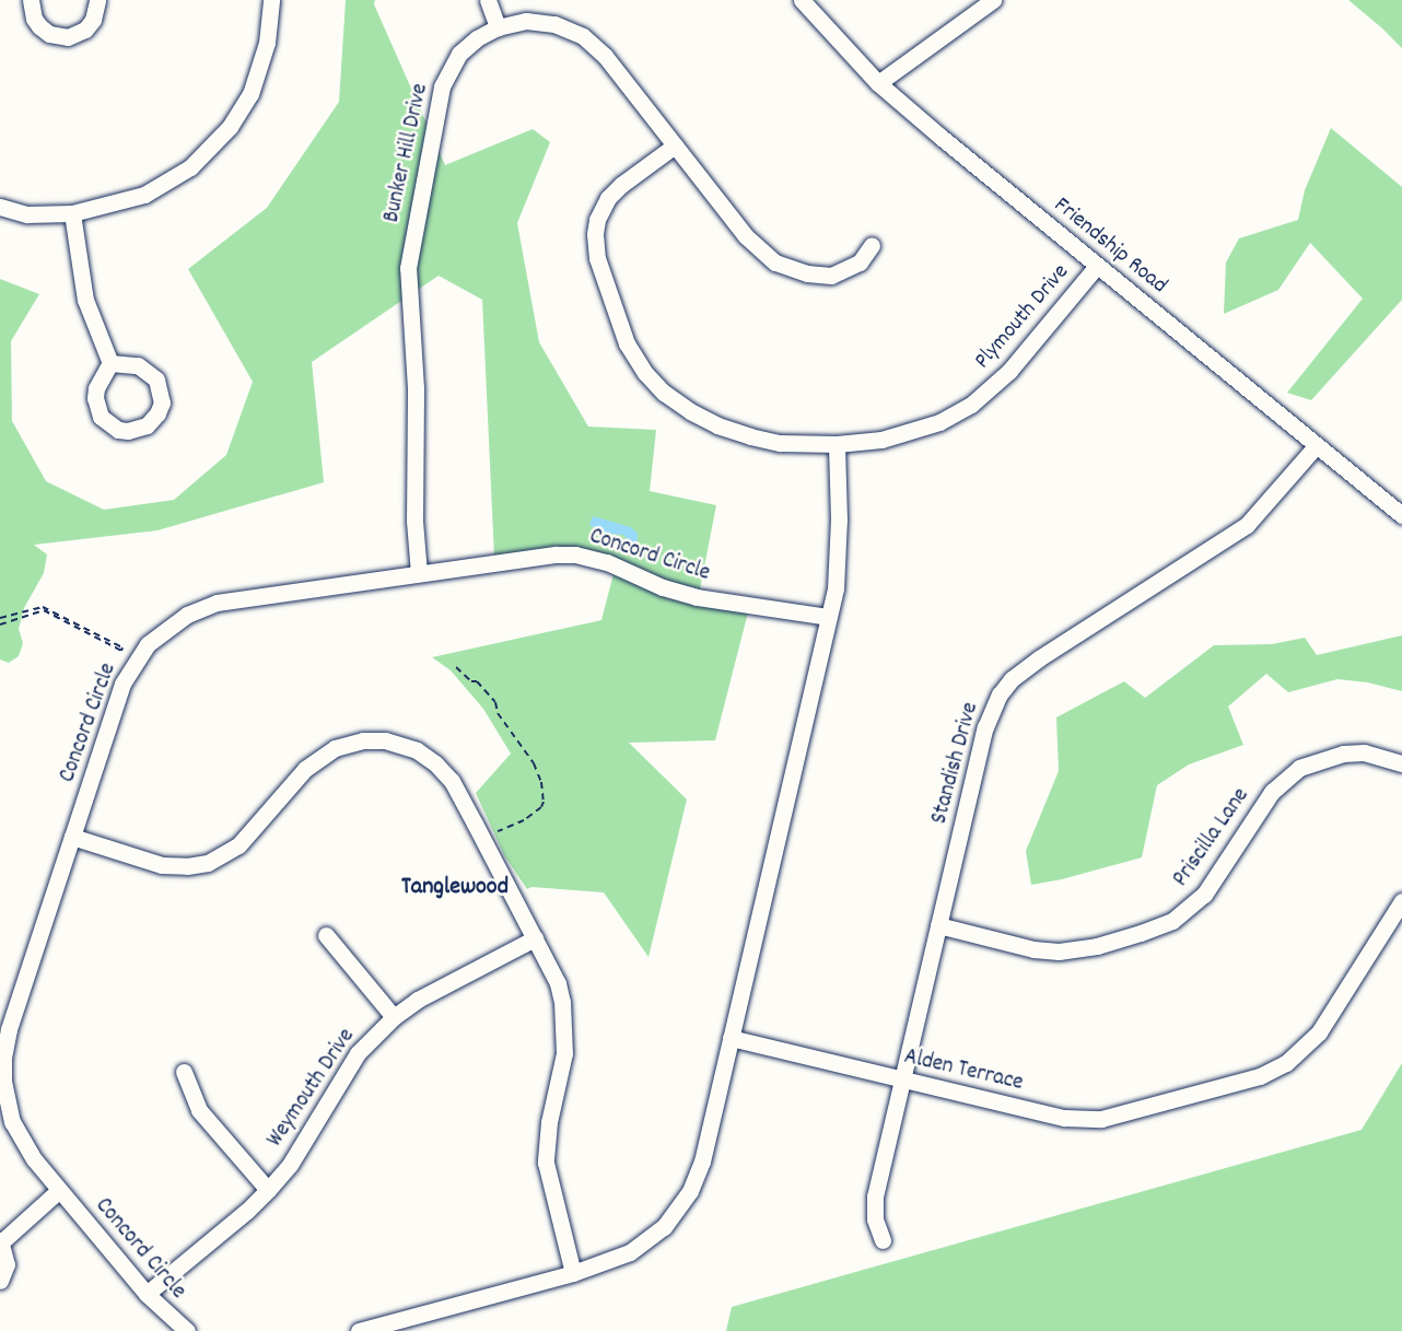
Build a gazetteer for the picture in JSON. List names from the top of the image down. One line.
{"streets":{"street":["Bunker Hill Drive","Friendship Road","Plymouth Drive","Concord Circle","Standish Drive","Priscilla Lane","Alden Terrace","Weymouth Drive"]},"crossings":[["Bunker Hill Drive","Plymouth Drive"],["Bunker Hill Drive","Concord Circle"],["Friendship Road","Plymouth Drive"],["Friendship Road","Standish Drive"],["Concord Circle","Weymouth Drive"],["Standish Drive","Priscilla Lane"],["Standish Drive","Alden Terrace"]],"districts":["Tanglewood"]}
